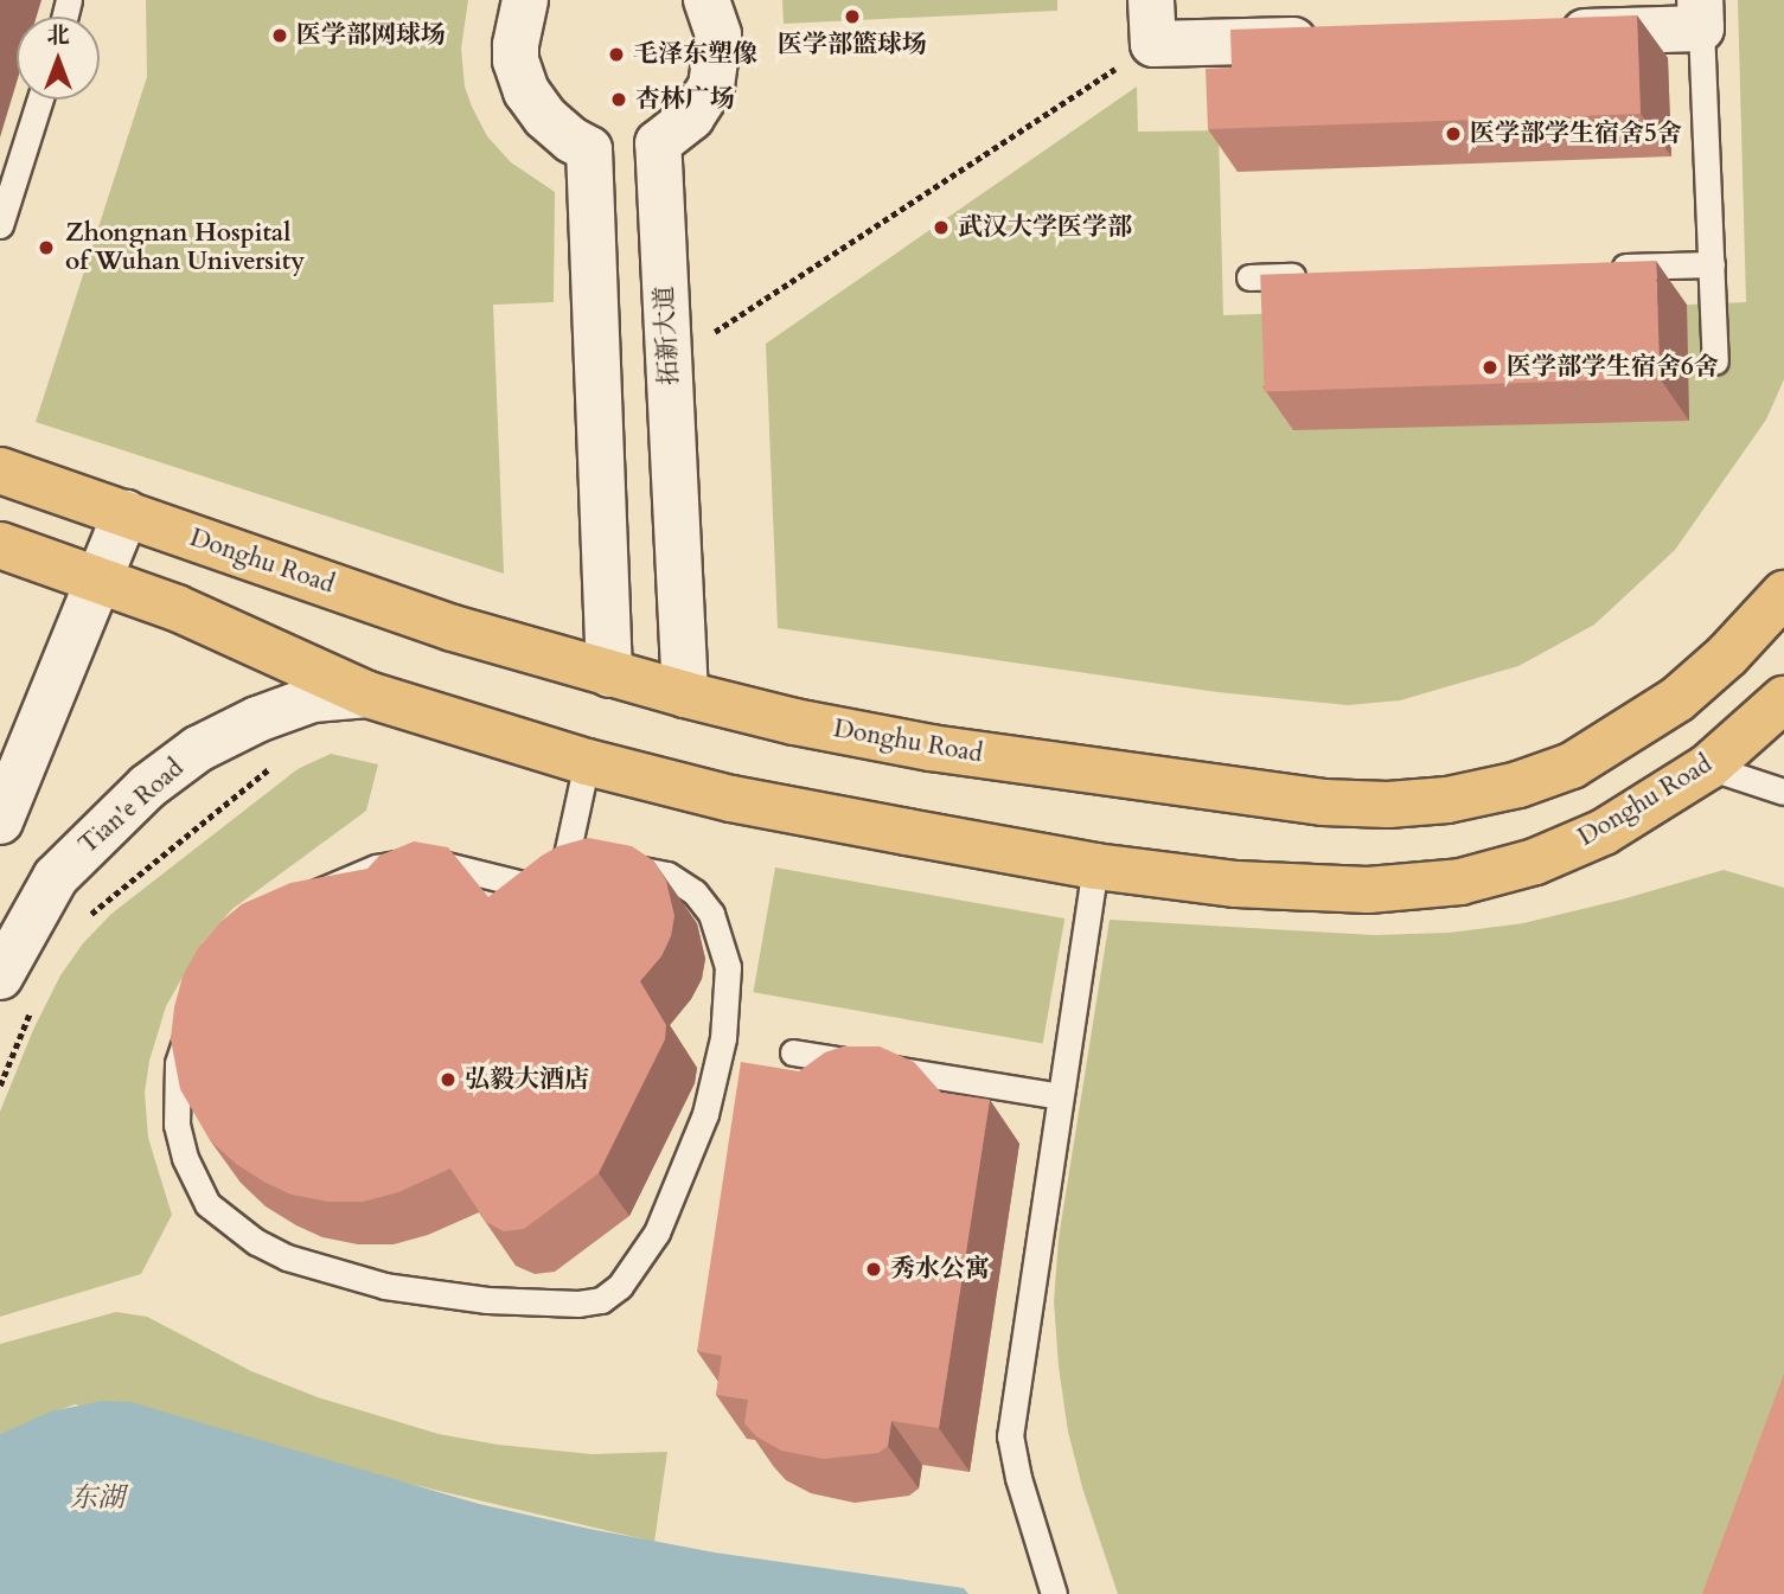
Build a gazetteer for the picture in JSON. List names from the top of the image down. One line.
{"streets":{"main road":["Donghu Road"],"street":["拓新大道","Tian'e Road"]},"crossings":[["拓新大道","Donghu Road"],["Donghu Road","Tian'e Road"]],"water":["东湖"],"places":["医学部篮球场","医学部网球场","毛泽东塑像","杏林广场","医学部学生宿舍5舍","武汉大学医学部","Zhongnan Hospital of Wuhan University","医学部学生宿舍6舍","弘毅大酒店","秀水公寓"],"north":"top"}
